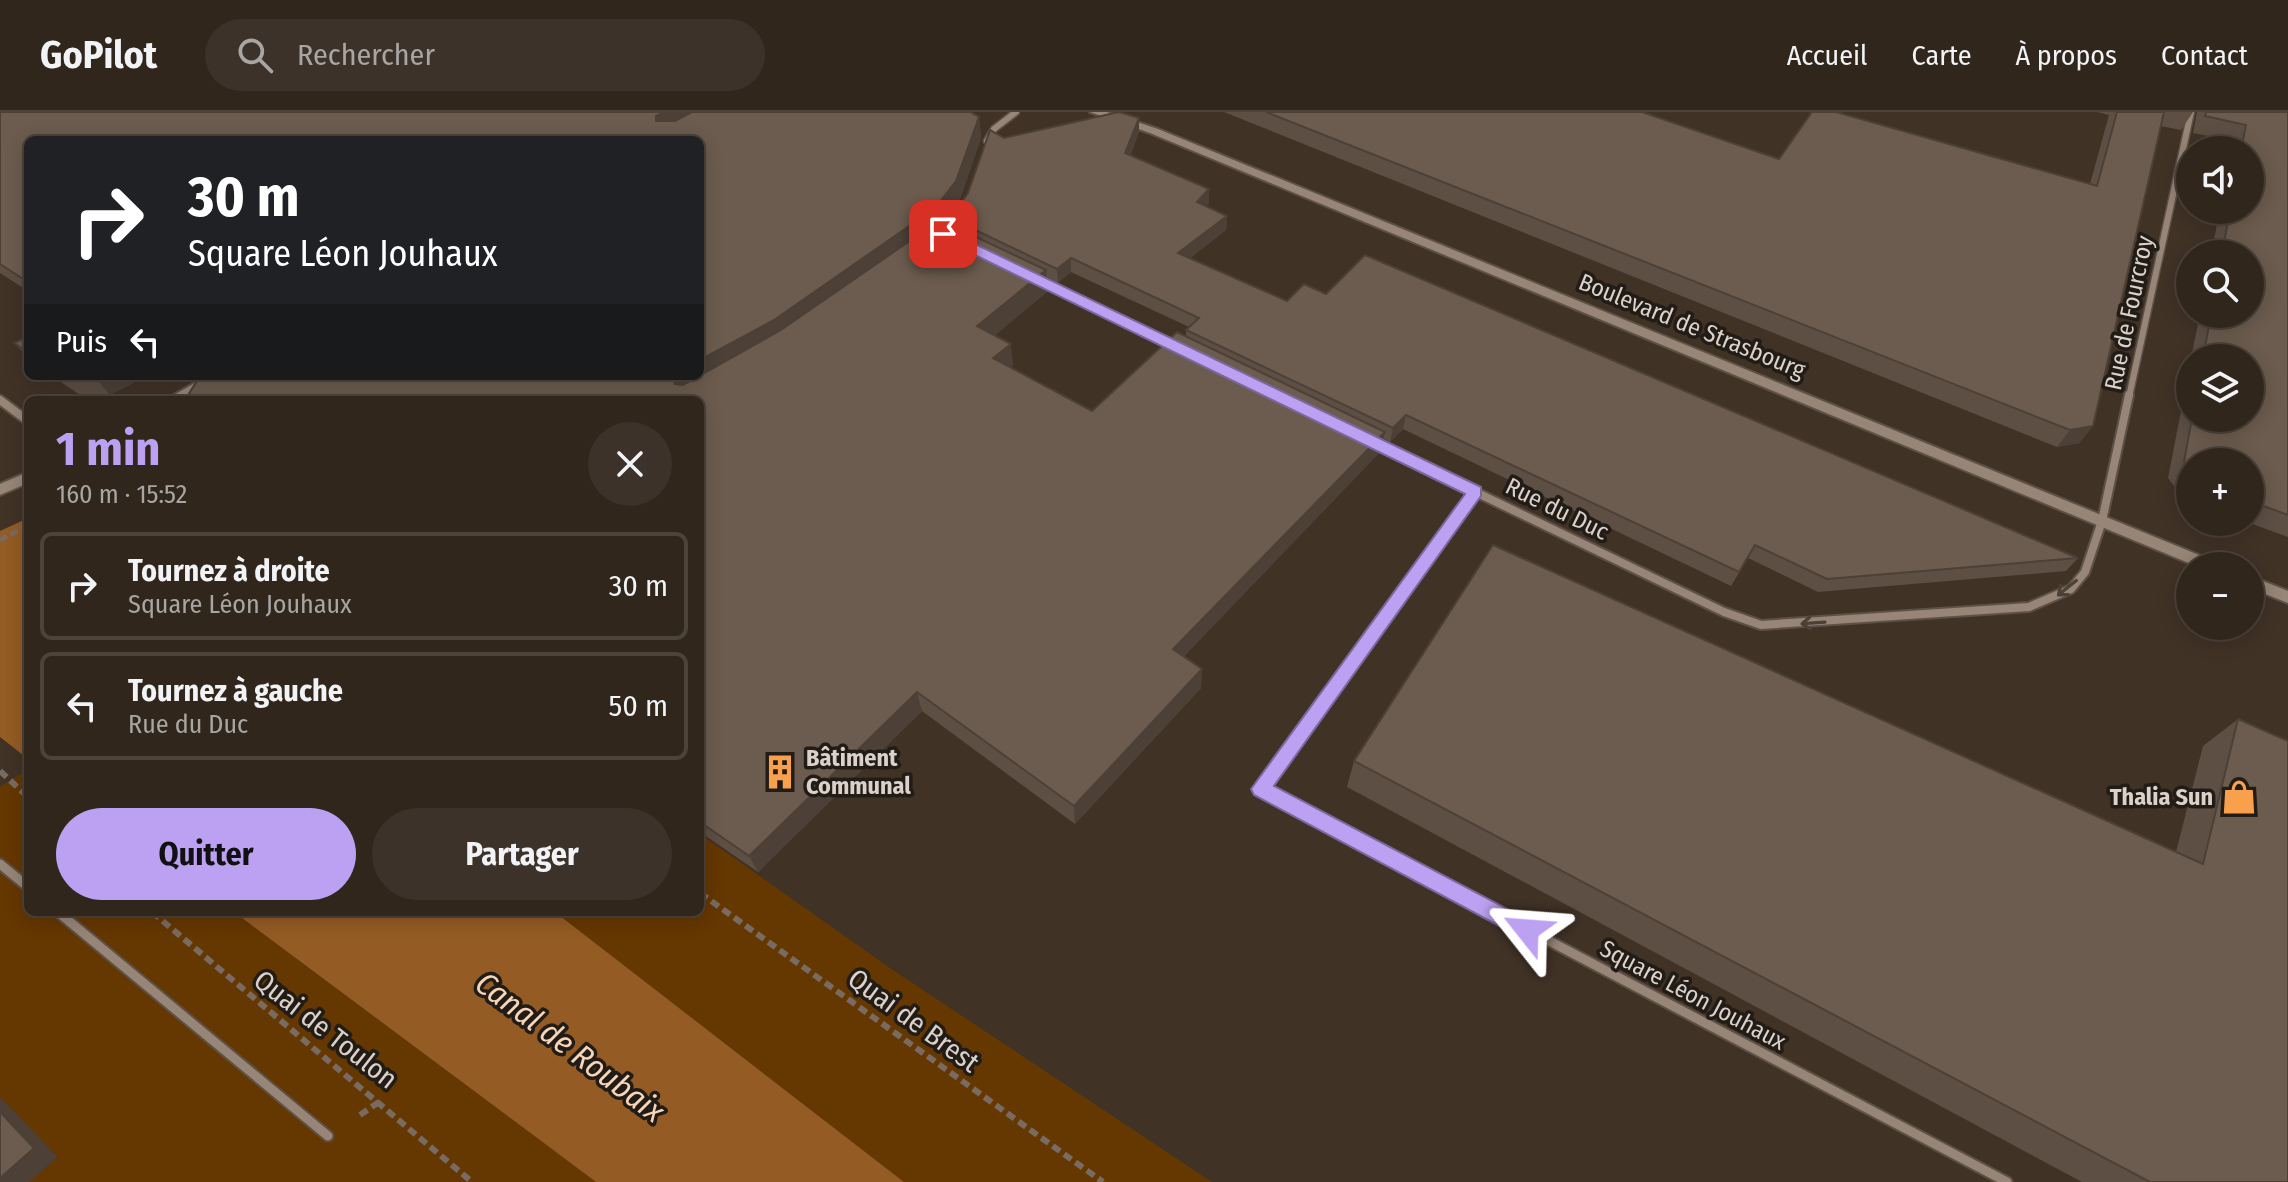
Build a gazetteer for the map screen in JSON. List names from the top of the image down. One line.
{"streets":{"main road":["Boulevard de Strasbourg"],"street":["Rue de Fourcroy","Rue du Duc","Square Léon Jouhaux"],"path":["Quai de Brest","Quai de Toulon"]},"crossings":[["Rue de Fourcroy","Boulevard de Strasbourg"],["Rue de Fourcroy","Rue du Duc"],["Boulevard de Strasbourg","Rue du Duc"],["Rue du Duc","Square Léon Jouhaux"]],"one_way":["Rue du Duc"],"water":["Canal de Roubaix"],"places":{"building":["Bâtiment Communal"],"shop":["Thalia Sun"]},"page":{"header":"GoPilot","search":"Rechercher","nav":["Accueil","Carte","À propos","Contact"],"map_buttons":["+","−"],"turn":["30 m","Square Léon Jouhaux"],"then":"Puis","heading":["1 min","160 m · 15:52"],"list":[{"name":"Tournez à droite","note":"Square Léon Jouhaux","value":"30 m"},{"name":"Tournez à gauche","note":"Rue du Duc","value":"50 m"}],"buttons":["Quitter","Partager"]}}
